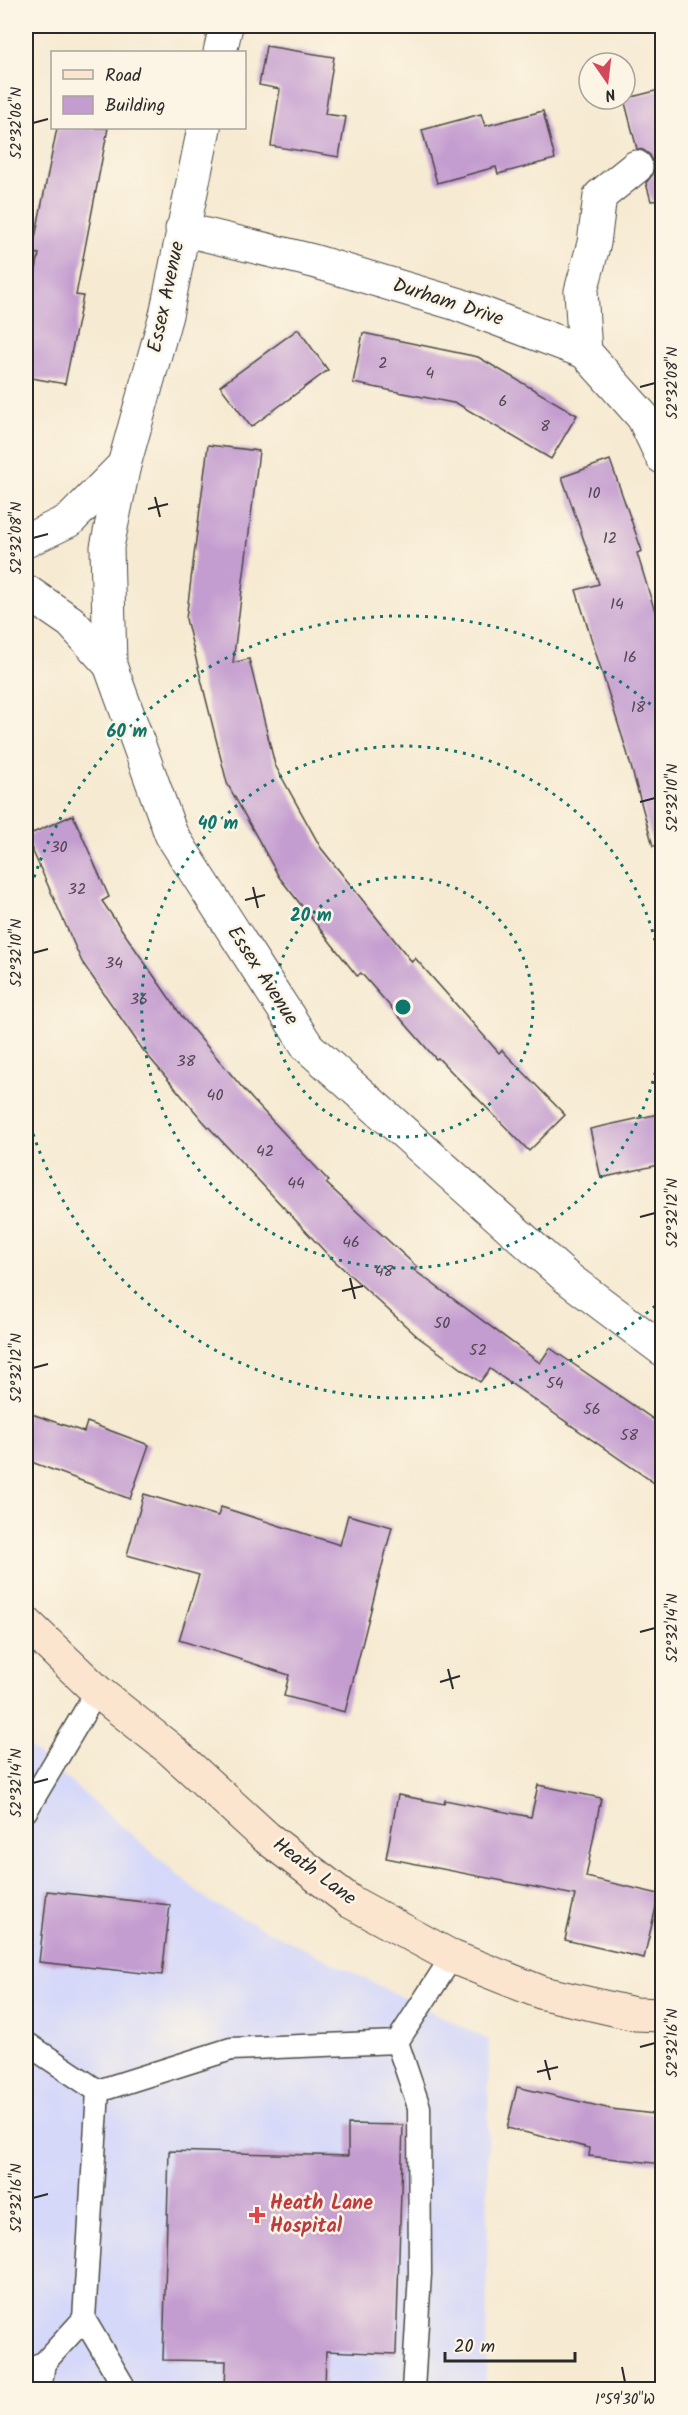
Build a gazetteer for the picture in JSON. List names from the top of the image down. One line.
{"streets":{"street":["Essex Avenue","Durham Drive","Heath Lane"]},"crossings":[["Essex Avenue","Durham Drive"]],"places":{"health":["Heath Lane Hospital"]},"house_numbers":["2","4","6","8","10","12","14","16","18","30","32","34","36","38","40","42","44","46","48","50","52","54","56","58"],"legend":["Road","Building"],"scale_bar":"20 m","north":"bottom","coordinates":["52°32'06\"N","52°32'08\"N","52°32'10\"N","52°32'12\"N","52°32'14\"N","52°32'16\"N","1°59'30\"W"],"rings":["60 m","40 m","20 m"]}
